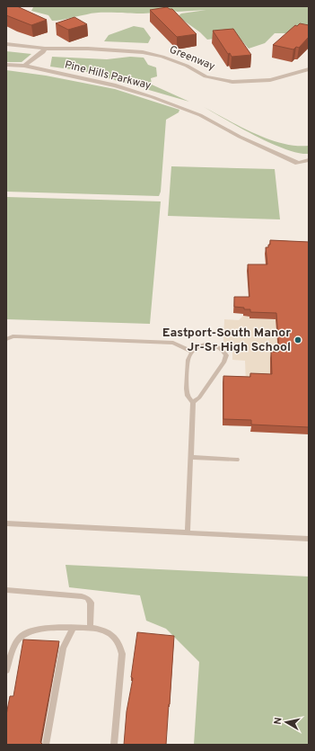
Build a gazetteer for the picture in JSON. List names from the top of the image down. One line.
{"streets":{"street":["Greenway","Pine Hills Parkway"]},"places":["Eastport-South Manor Jr-Sr High School"],"north":"left"}
